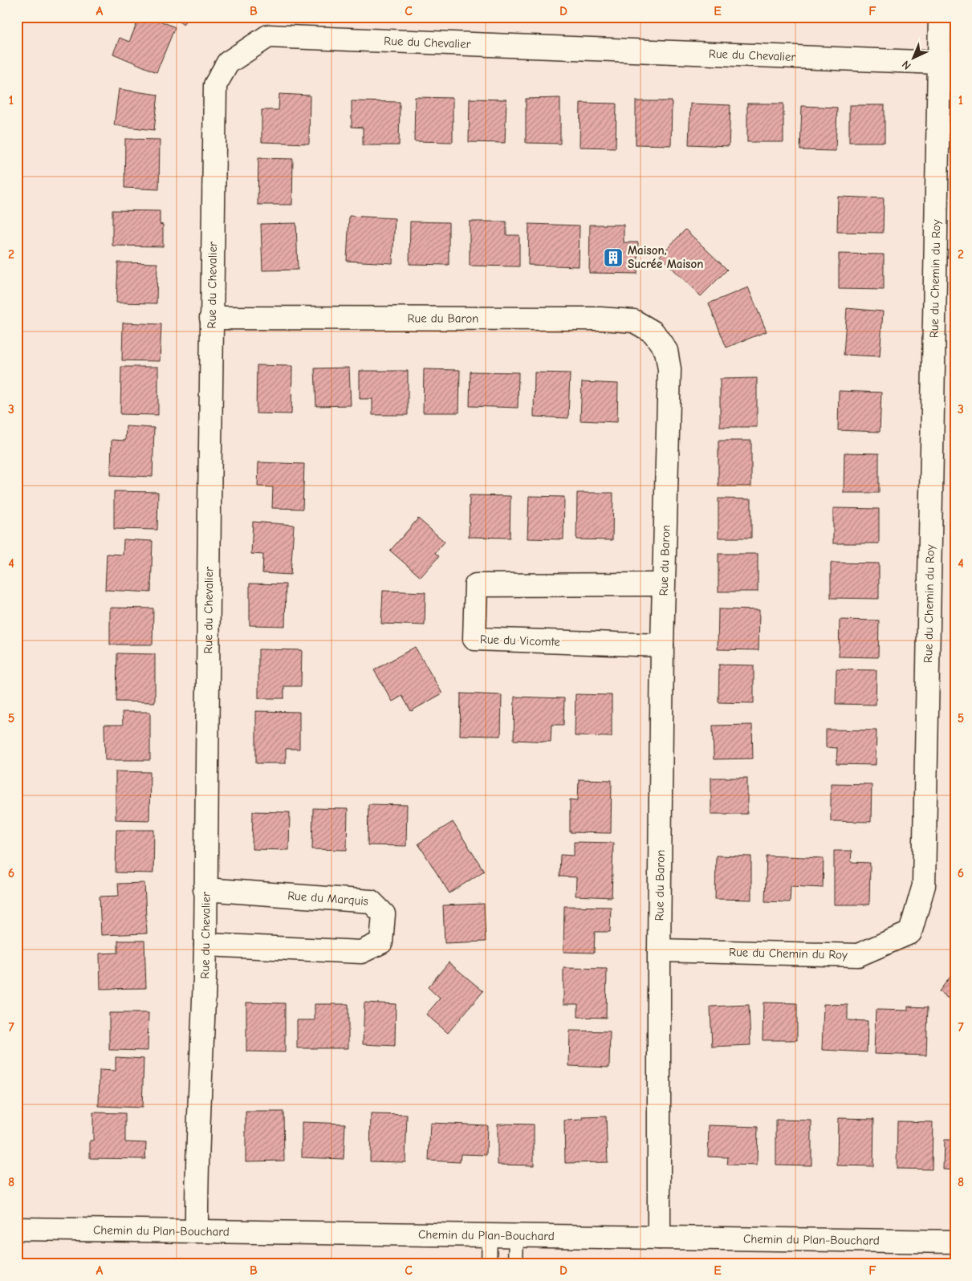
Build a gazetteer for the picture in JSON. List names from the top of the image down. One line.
{"streets":{"street":["Rue du Chevalier","Rue du Chemin du Roy","Rue du Baron","Rue du Vicomte","Rue du Marquis","Chemin du Plan-Bouchard"]},"crossings":[["Rue du Chevalier","Rue du Chemin du Roy"],["Rue du Chevalier","Rue du Baron"],["Rue du Chevalier","Rue du Marquis"],["Rue du Chevalier","Chemin du Plan-Bouchard"],["Rue du Chemin du Roy","Rue du Baron"],["Rue du Baron","Rue du Vicomte"],["Rue du Baron","Chemin du Plan-Bouchard"]],"places":{"building":["Maison, Sucrée Maison"]},"north":"bottom left","grid":{"columns":["A","B","C","D","E","F"],"rows":["1","2","3","4","5","6","7","8"]}}
